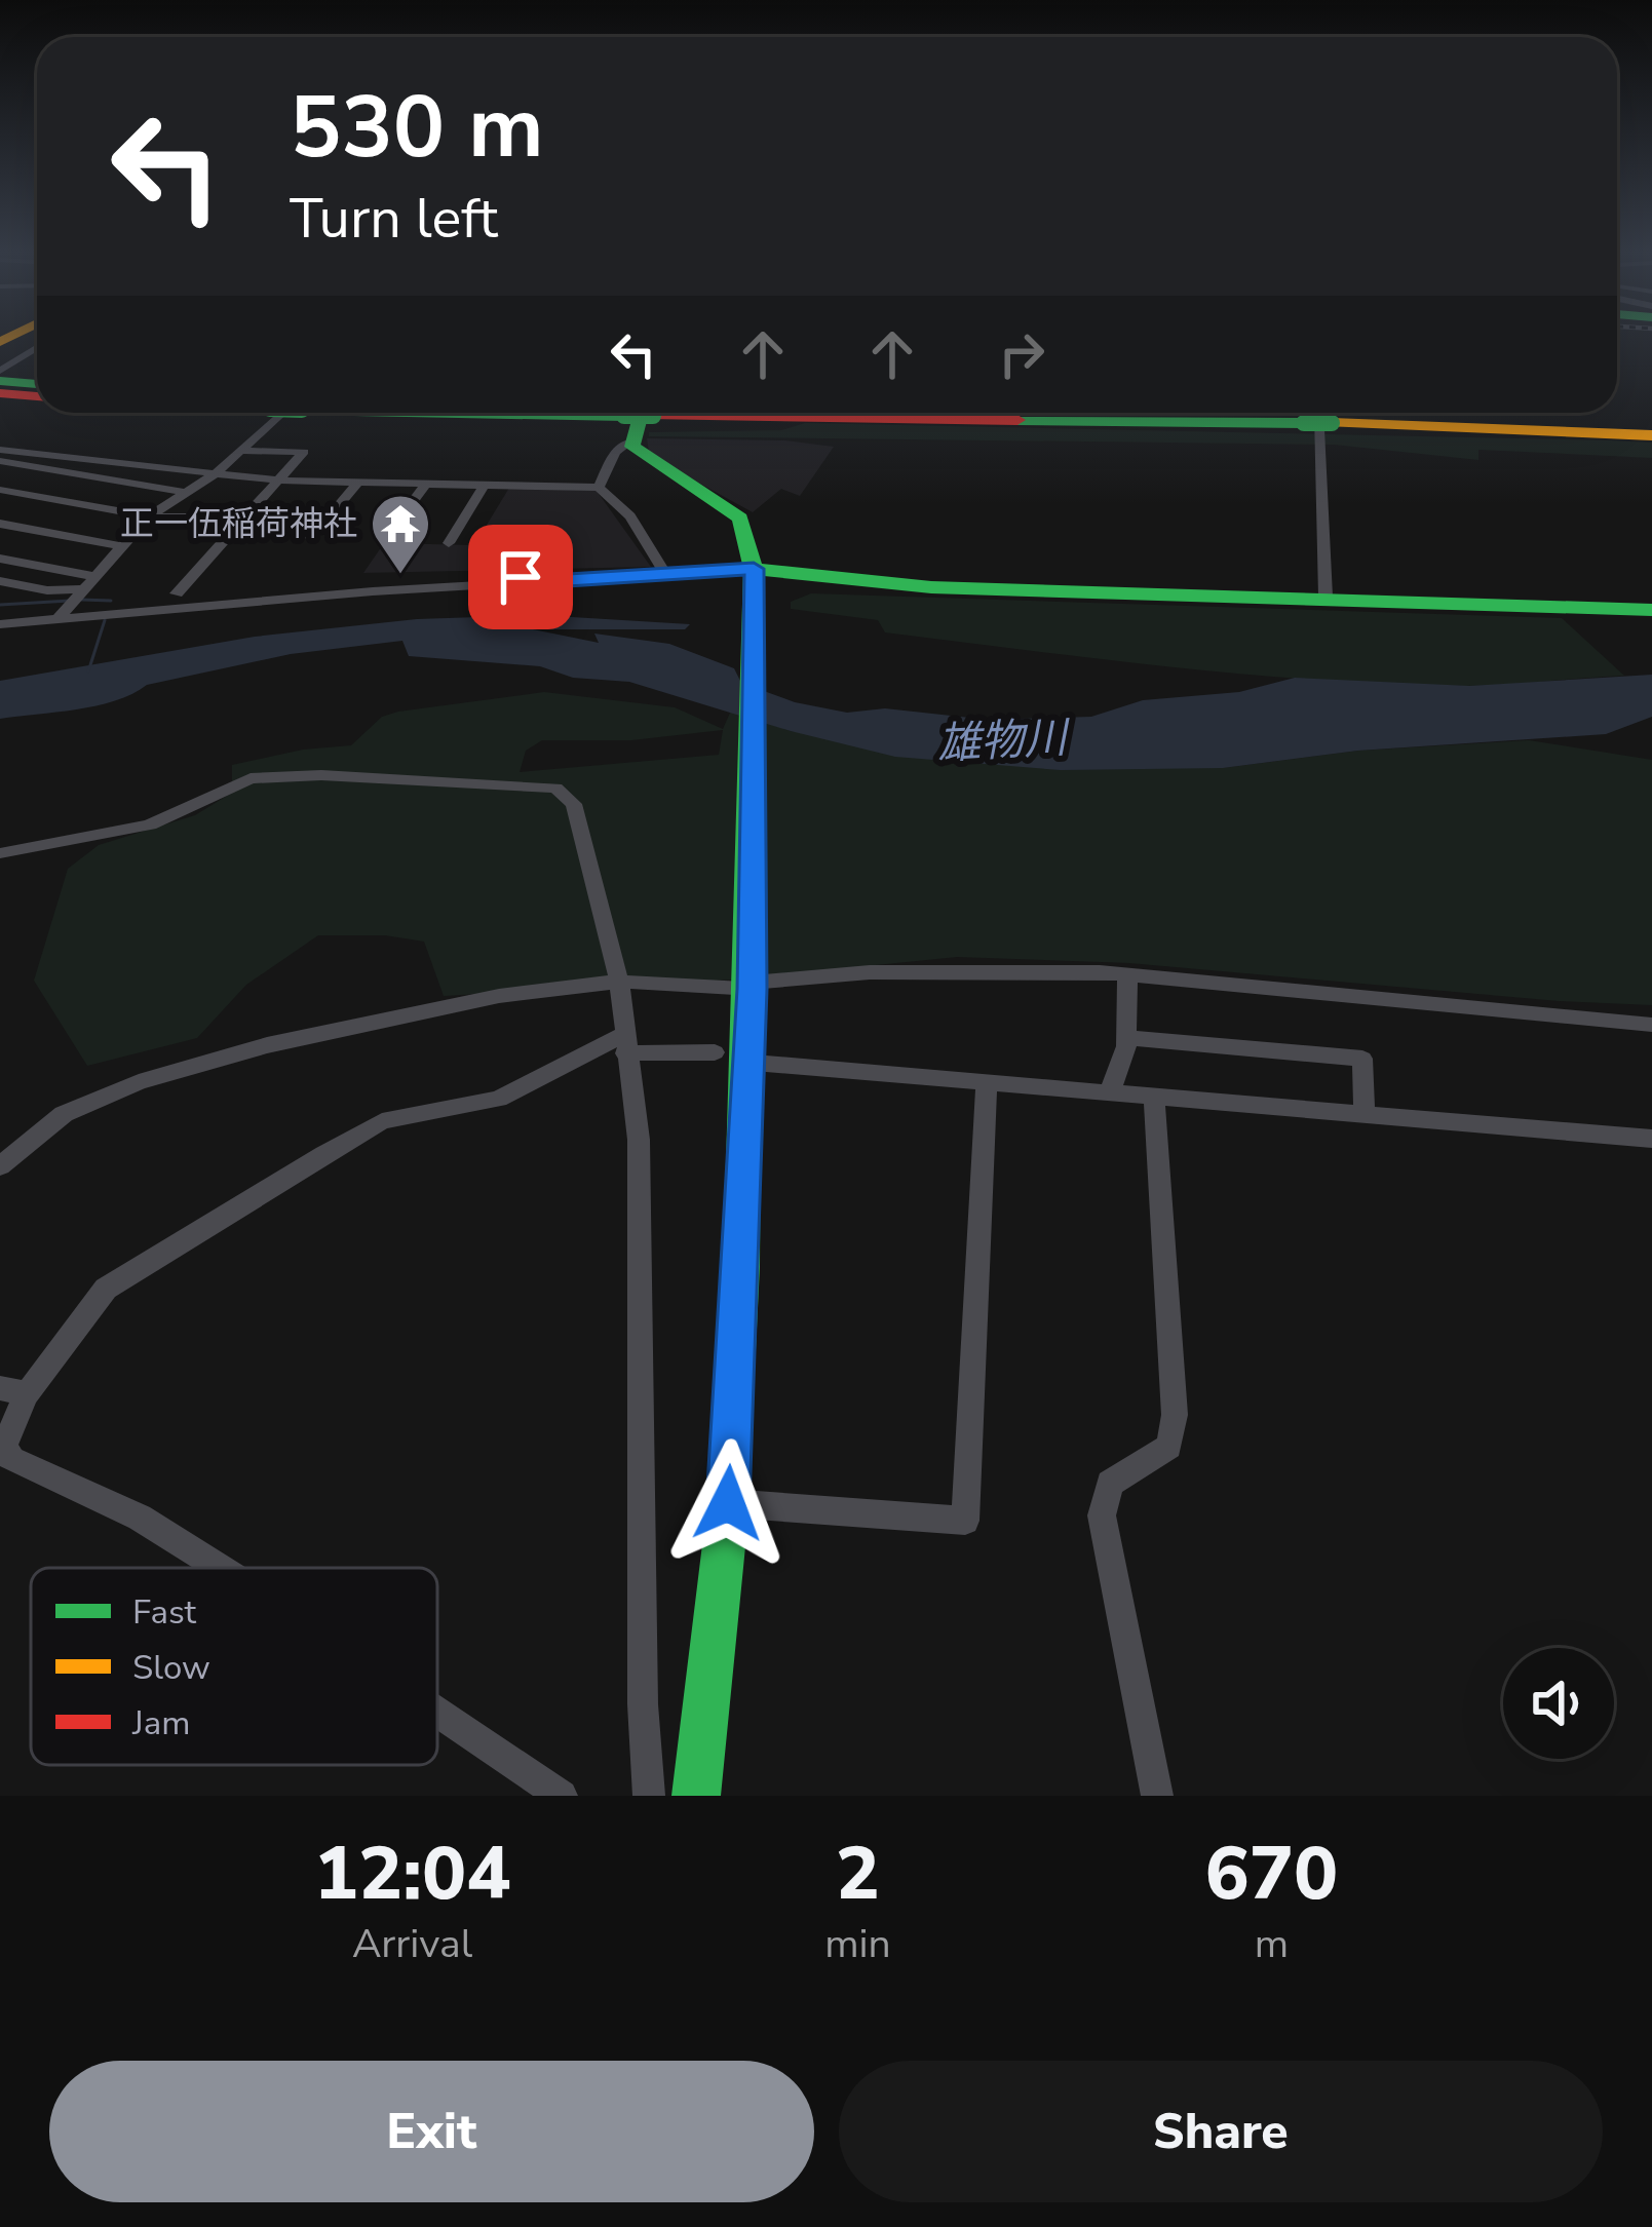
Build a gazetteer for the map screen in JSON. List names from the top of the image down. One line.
{"water":["雄物川"],"places":{"temple":["正一伍稲荷神社"]},"legend":["Fast","Slow","Jam"],"page":{"turn":["530 m","Turn left"],"eta":["12:04","Arrival","2","min","670","m"],"buttons":["Exit","Share"]}}
